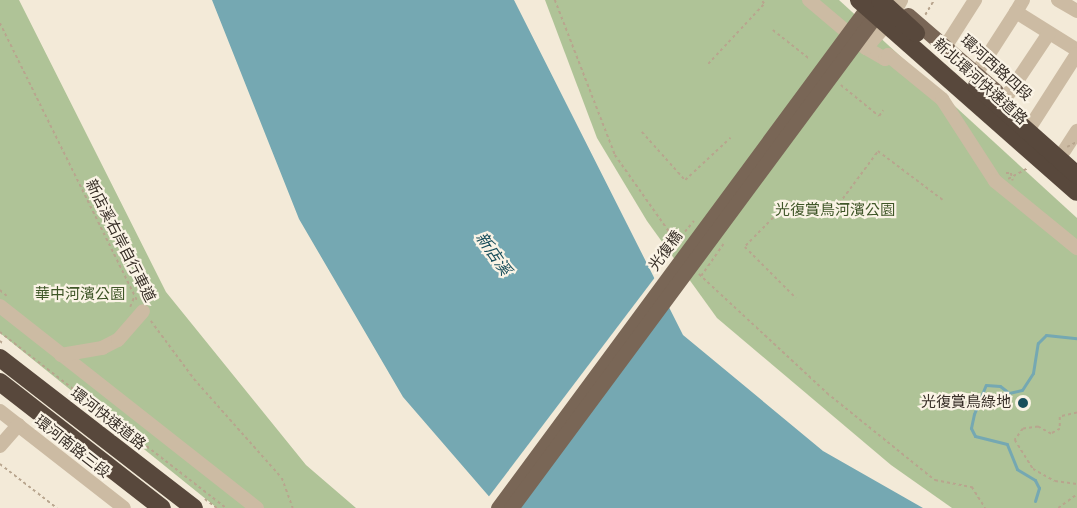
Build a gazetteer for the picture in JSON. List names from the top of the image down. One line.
{"streets":{"highway":["新北環河快速道路","環河快速道路"],"main road":["環河西路四段","光復橋"],"street":["環河南路三段"],"path":["新店溪右岸自行車道"]},"crossings":[["環河西路四段","新北環河快速道路"],["新北環河快速道路","光復橋"]],"water":["新店溪"],"parks":["光復賞鳥河濱公園","華中河濱公園"],"places":["光復賞鳥綠地"]}
